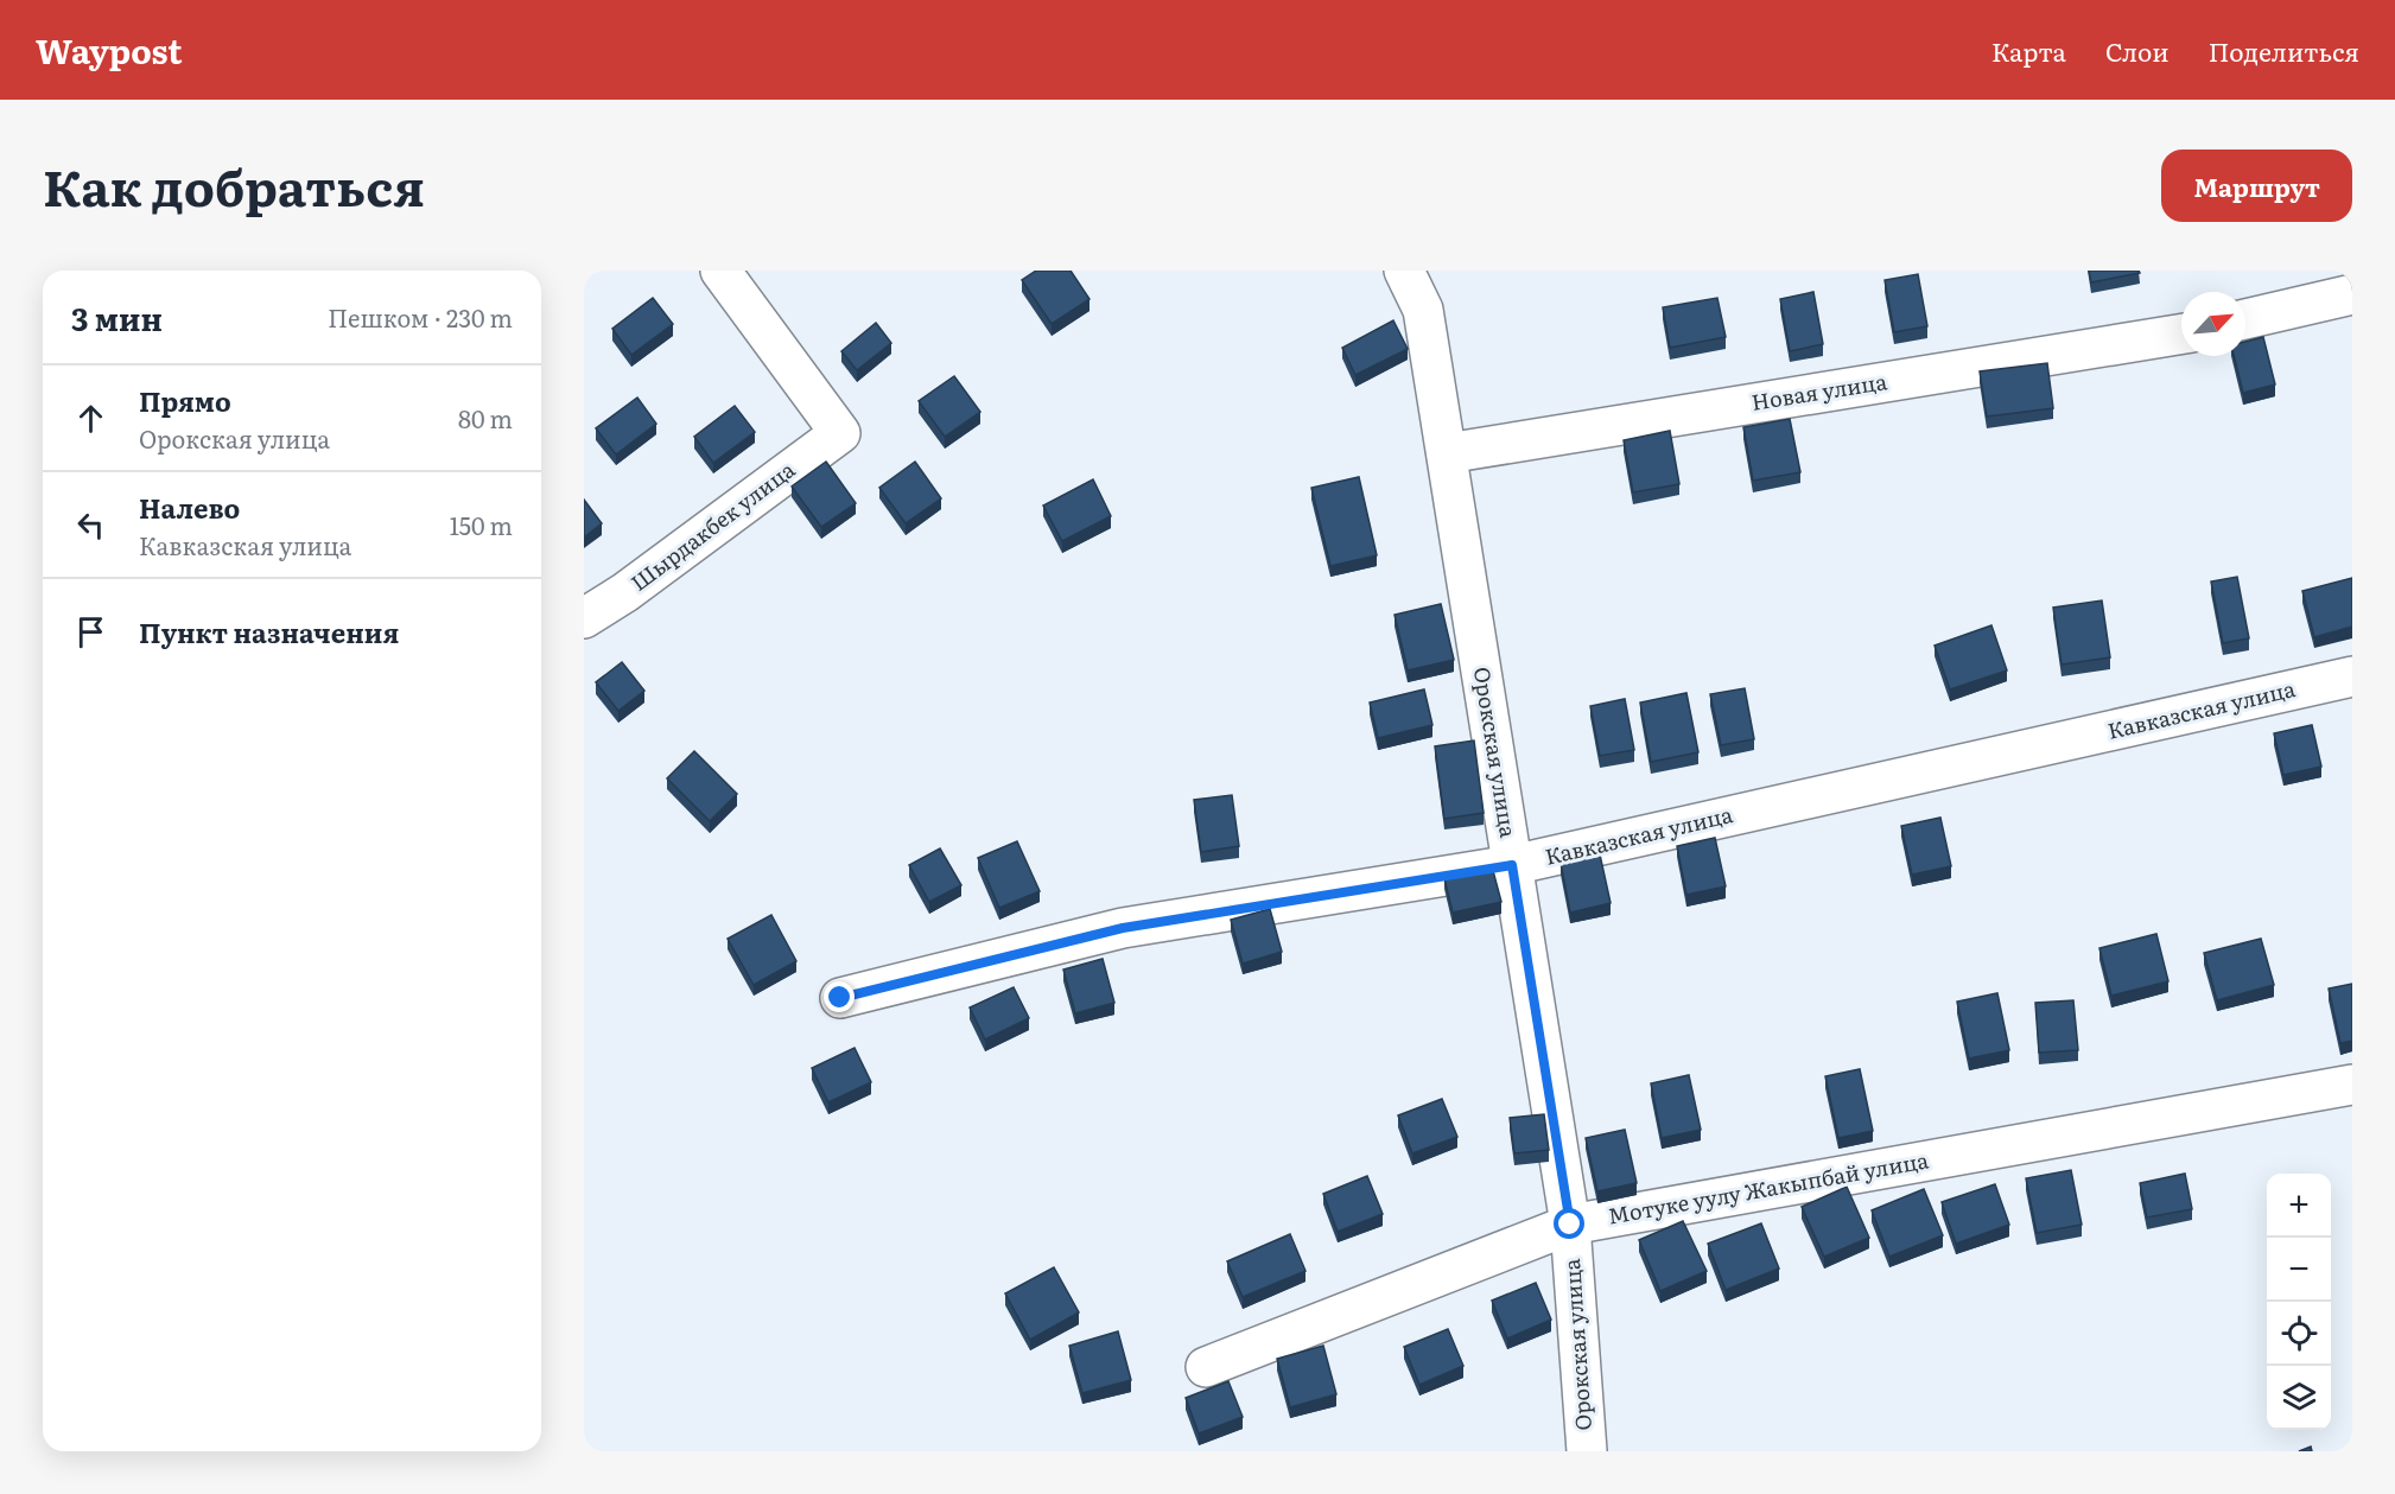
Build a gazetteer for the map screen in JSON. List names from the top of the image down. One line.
{"streets":{"street":["Новая улица","Шырдакбек улица","Кавказская улица","Орокская улица","Мотуке уулу Жакыпбай улица"]},"crossings":[["Новая улица","Орокская улица"],["Кавказская улица","Орокская улица"],["Орокская улица","Мотуке уулу Жакыпбай улица"]],"north":"top right","page":{"header":"Waypost","nav":["Карта","Слои","Поделиться"],"title":"Как добраться","buttons":"Маршрут","heading":["3 мин","Пешком · 230 m"],"list":[["Прямо","Орокская улица","80 m"],["Налево","Кавказская улица","150 m"],"Пункт назначения"],"map_buttons":["+","−"]}}
